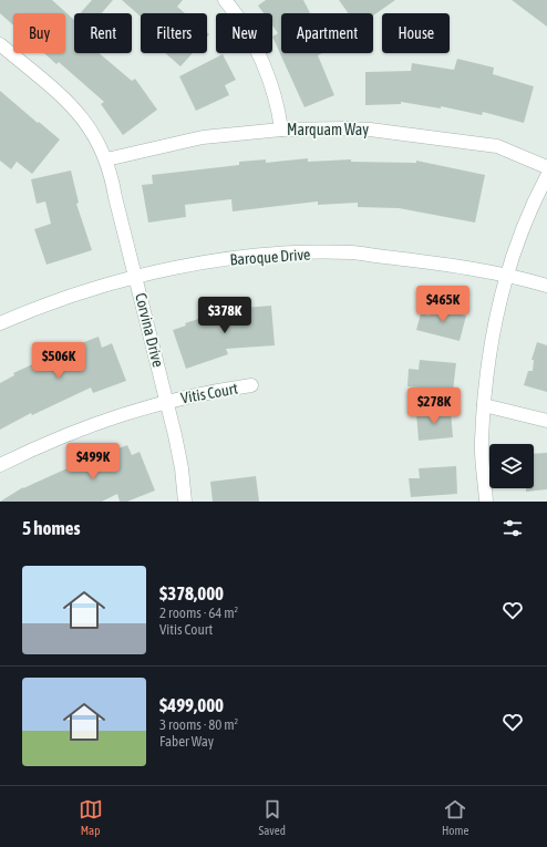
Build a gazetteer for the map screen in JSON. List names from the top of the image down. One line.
{"streets":{"street":["Marquam Way","Baroque Drive","Corvina Drive","Vitis Court"]},"crossings":[["Marquam Way","Corvina Drive"],["Baroque Drive","Corvina Drive"],["Corvina Drive","Vitis Court"]],"page":{"chip":["Buy","Rent","Filters","New","Apartment","House"],"price":["$465K","$378K","$506K","$278K","$499K"],"heading":"5 homes","list":[{"name":"$378,000","note":"2 rooms · 64 m² · Vitis Court"},{"name":"$499,000","note":"3 rooms · 80 m² · Faber Way"}],"tabs":["Map","Saved","Home"]}}
